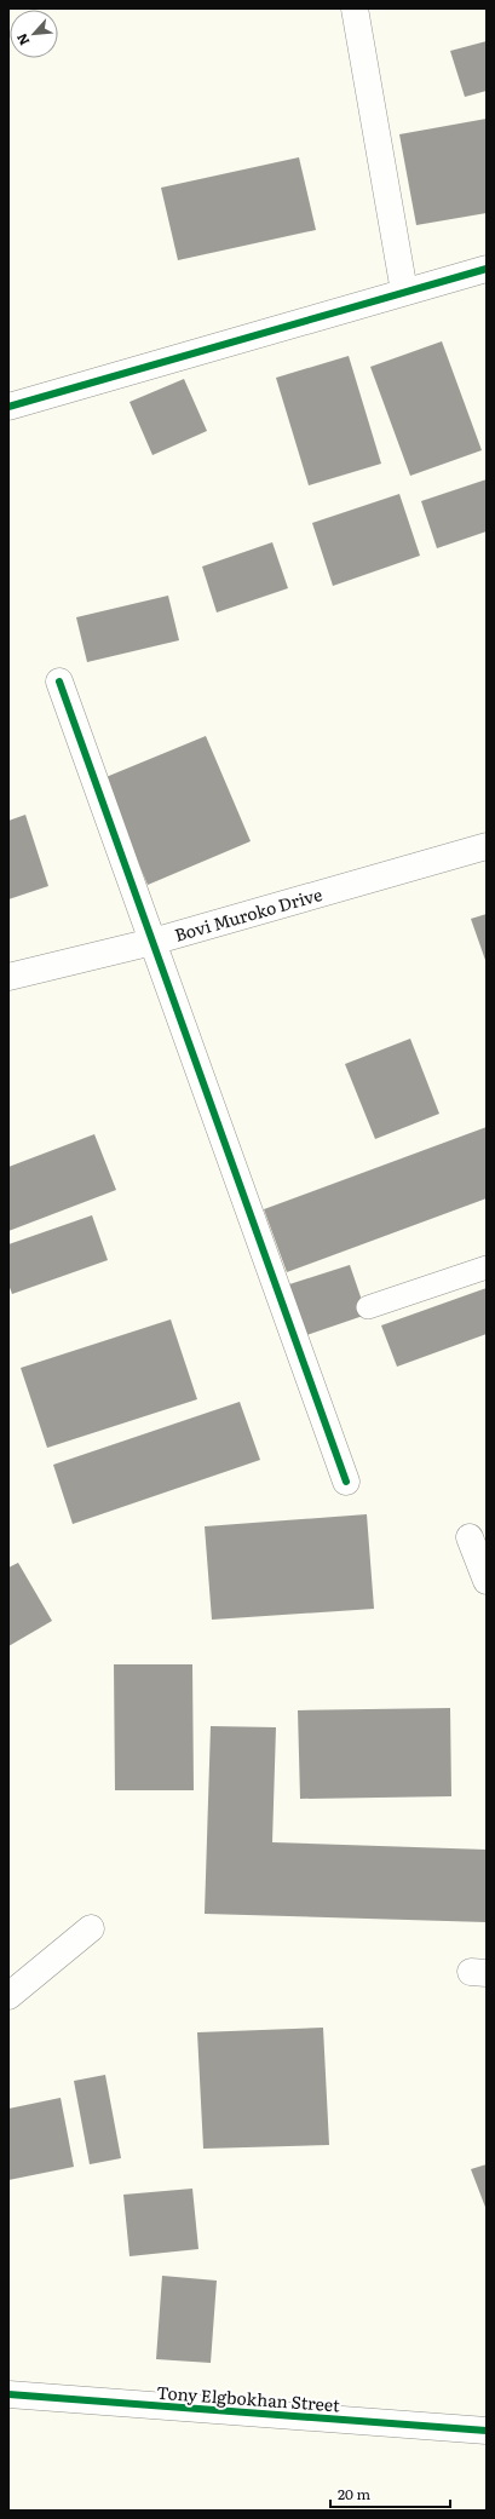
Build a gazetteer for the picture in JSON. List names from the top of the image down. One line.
{"streets":{"street":["Bovi Muroko Drive","Tony Elgbokhan Street"]},"scale_bar":"20 m","north":"bottom left"}
